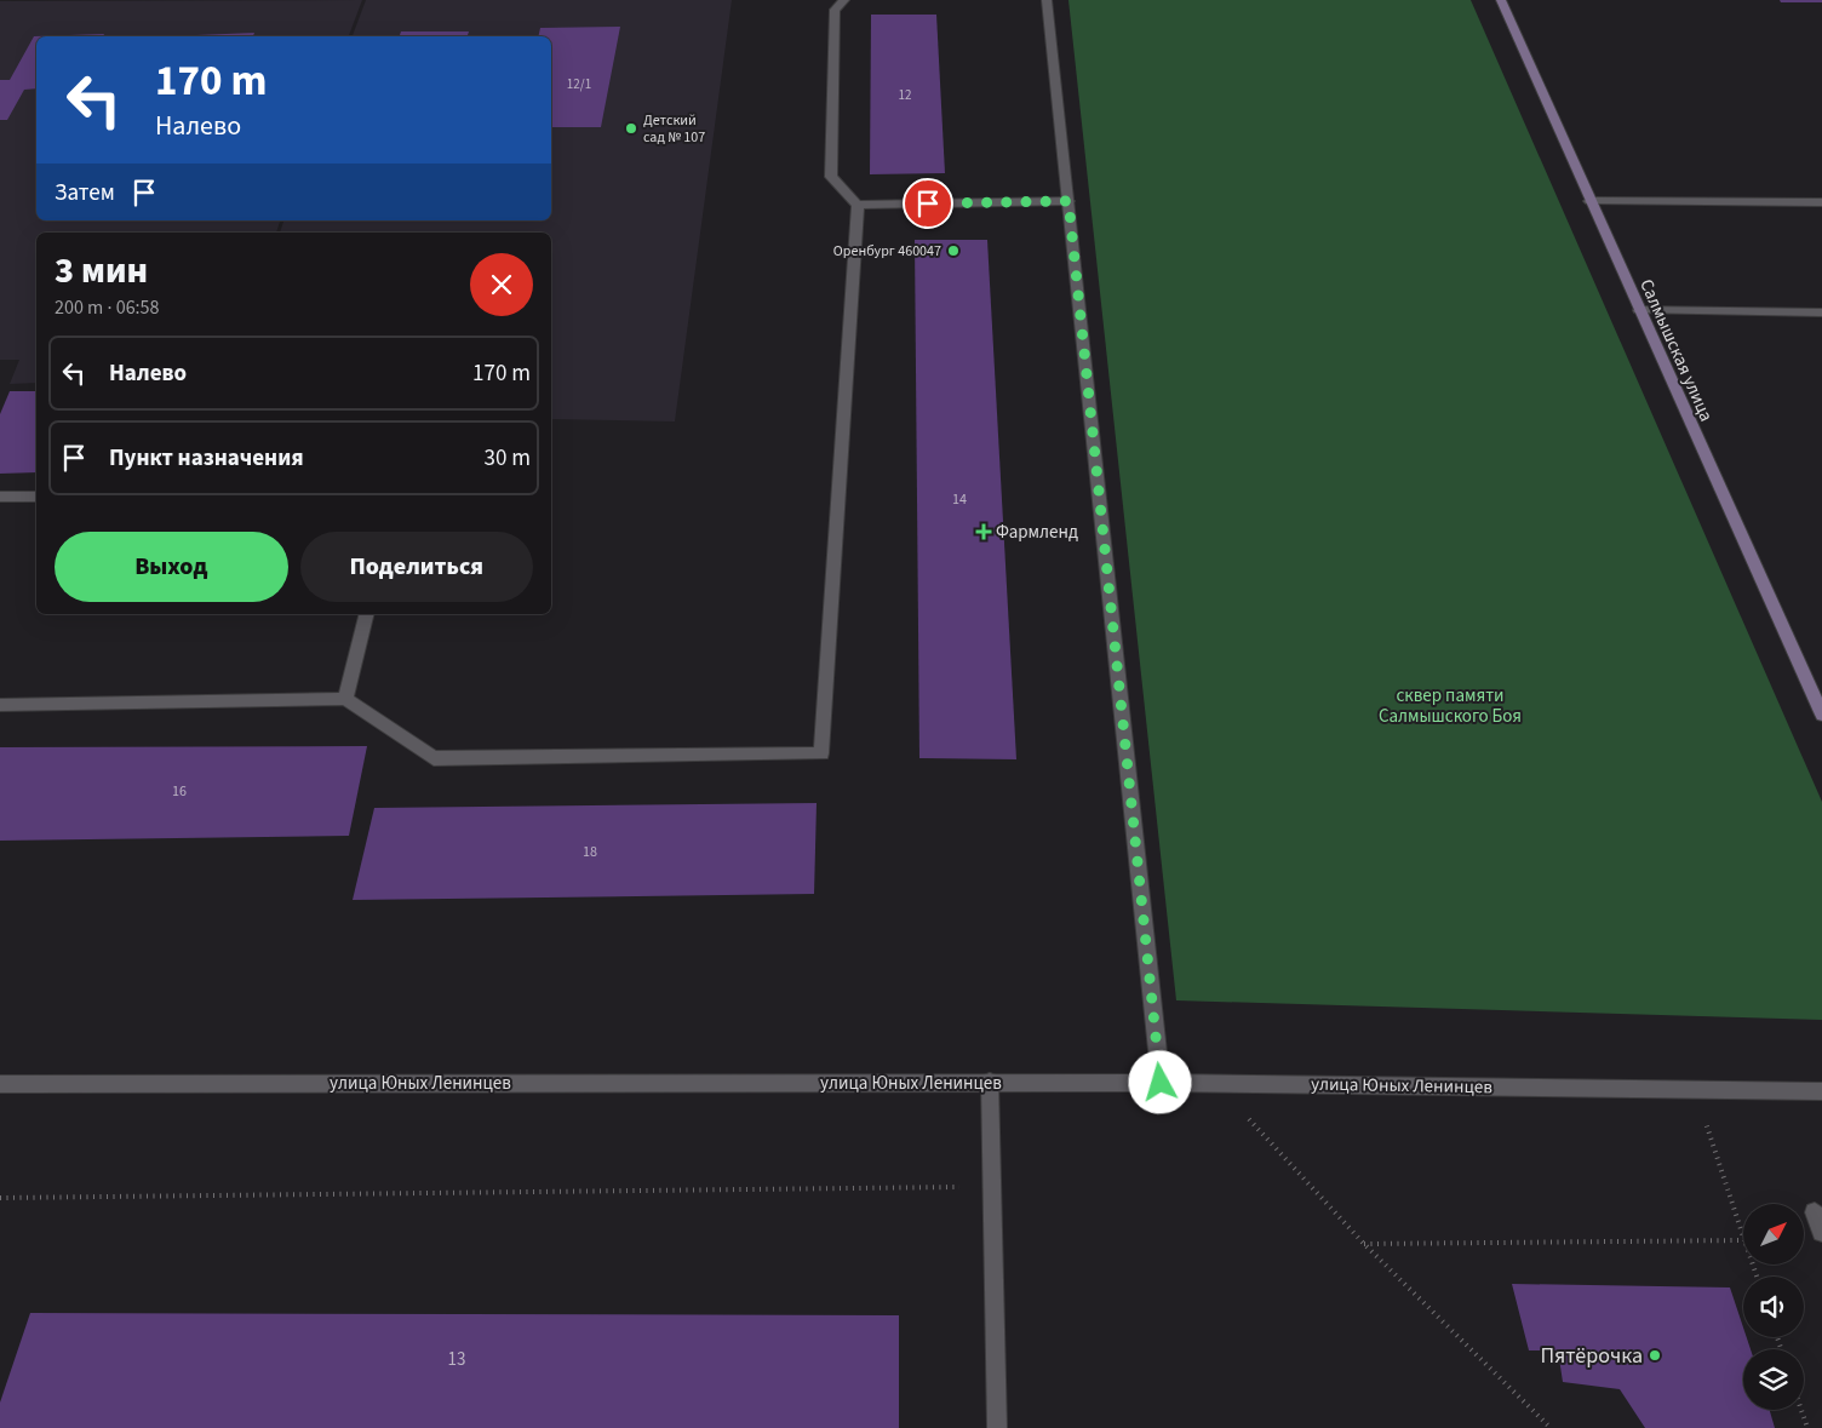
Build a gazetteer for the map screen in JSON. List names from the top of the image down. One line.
{"streets":{"main road":["Салмышская улица"],"street":["улица Юных Ленинцев"]},"parks":["сквер памяти Салмышского Боя"],"places":{"other":["Детский сад № 107","Оренбург 460047","Пятёрочка"],"health":["Фармленд"]},"house_numbers":["12/1","12","14","16","18","13"],"north":"top right","page":{"turn":["170 m","Налево"],"then":"Затем","heading":["3 мин","200 m · 06:58"],"list":[{"name":"Налево","value":"170 m"},{"name":"Пункт назначения","value":"30 m"}],"buttons":["Выход","Поделиться"]}}
